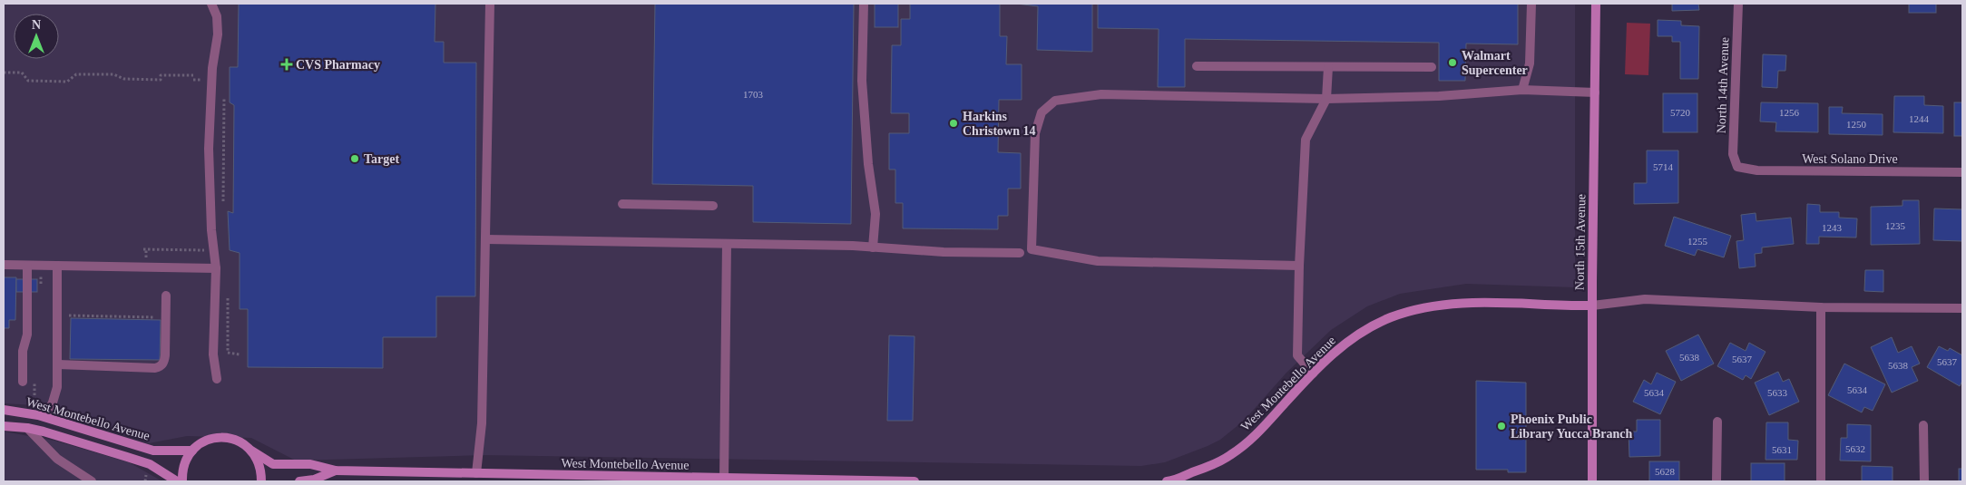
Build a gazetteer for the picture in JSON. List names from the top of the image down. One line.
{"streets":{"street":["North 14th Avenue","West Solano Drive","North 15th Avenue","West Montebello Avenue"]},"crossings":[["North 14th Avenue","West Solano Drive"],["North 15th Avenue","West Montebello Avenue"]],"places":{"other":["Walmart Supercenter","Harkins Christown 14","Target","Phoenix Public Library Yucca Branch"],"health":["CVS Pharmacy"]},"house_numbers":["1703","5720","1256","1244","1250","5714","1235","1243","1255","5638","5637","5637","5638","5634","5634","5633","5632","5631","5628"],"north":"top"}
